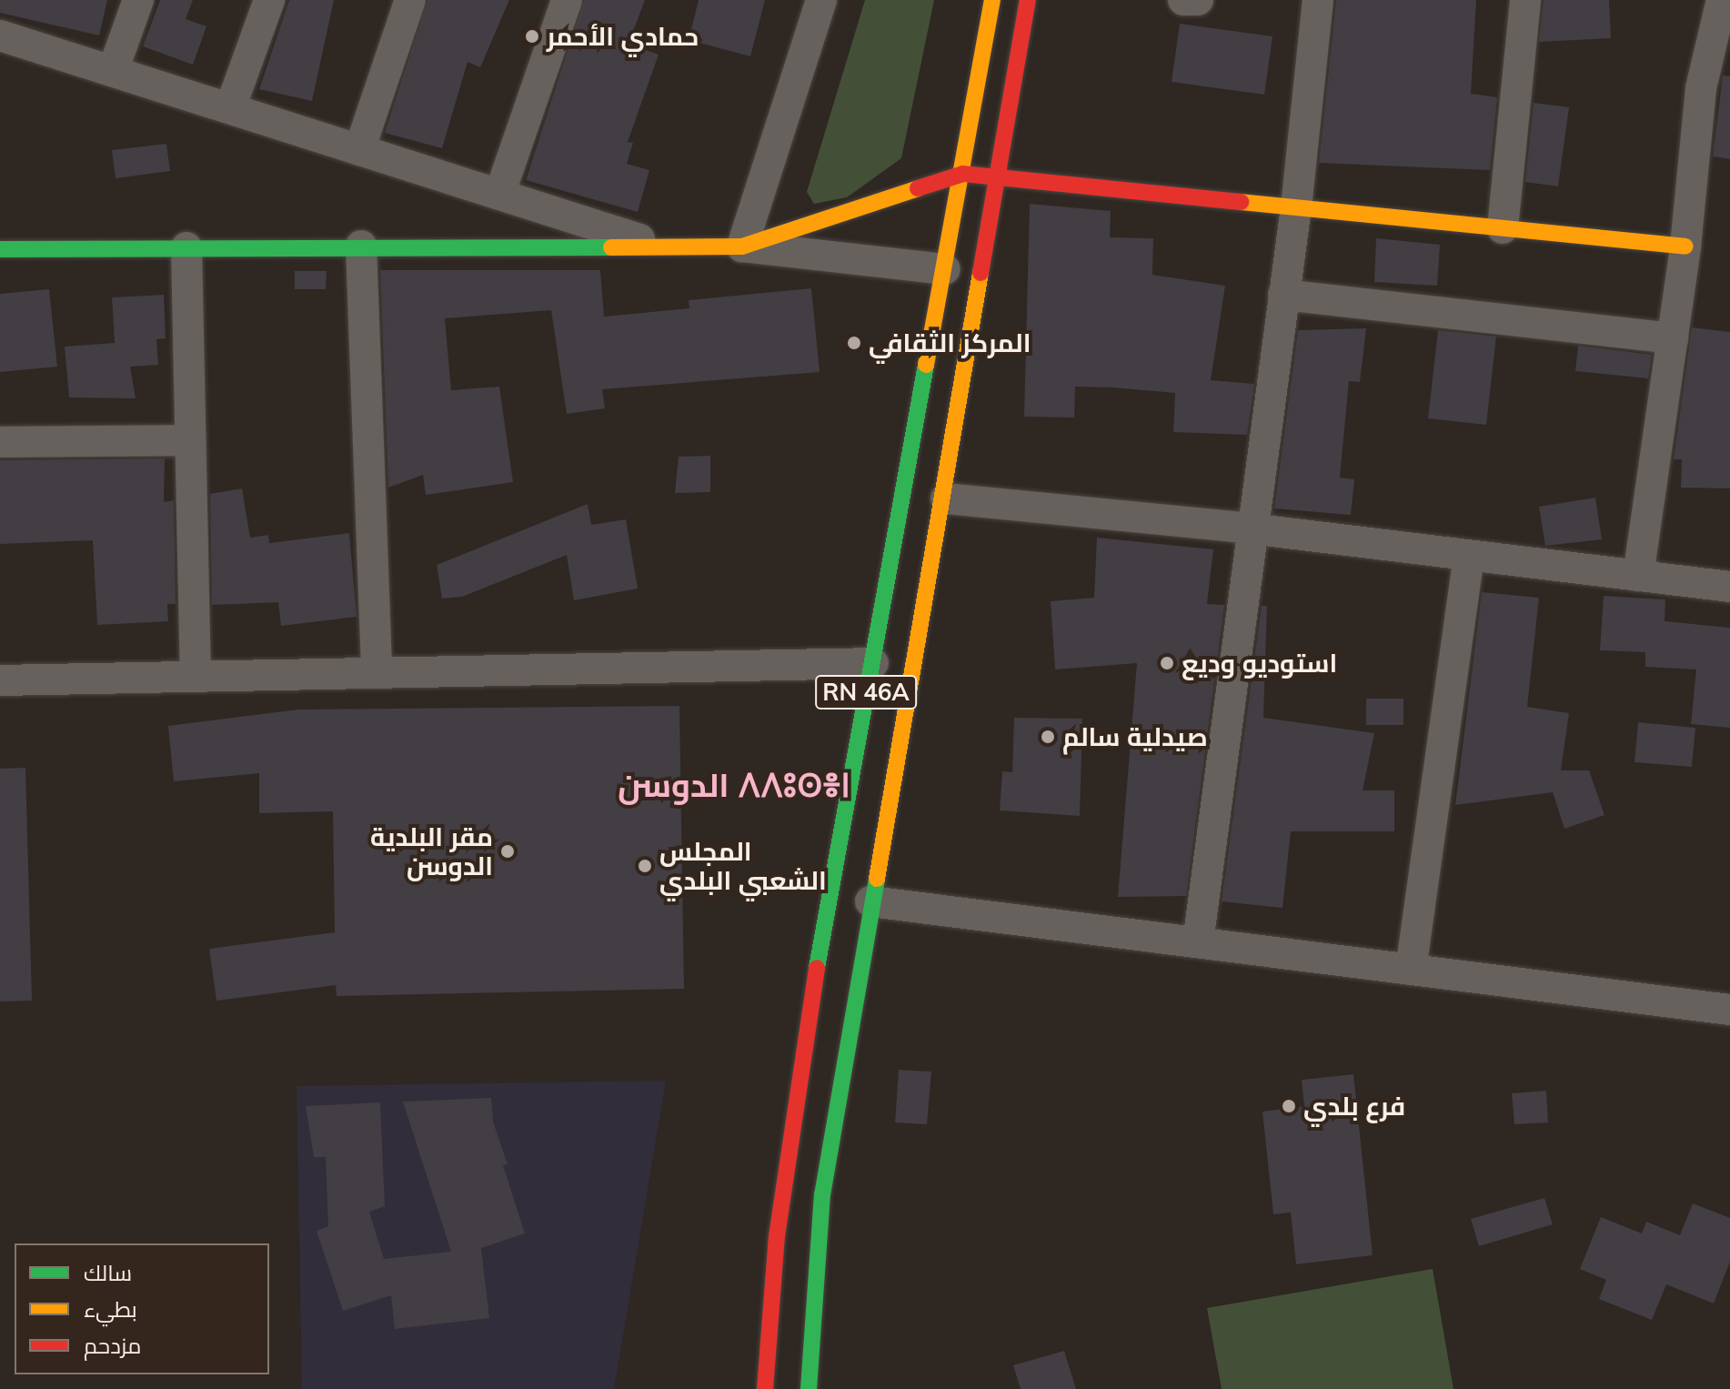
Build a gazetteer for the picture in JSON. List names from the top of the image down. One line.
{"streets":{"main road":["RN 46A"]},"districts":["الدوسن ⴷⴷⵓⵙⴻⵏ"],"places":["حمادي الأحمر","المركز الثقافي","استوديو وديع","صيدلية سالم","مقر البلدية الدوسن","المجلس الشعبي البلدي","فرع بلدي"],"legend":["سالك","بطيء","مزدحم"]}
